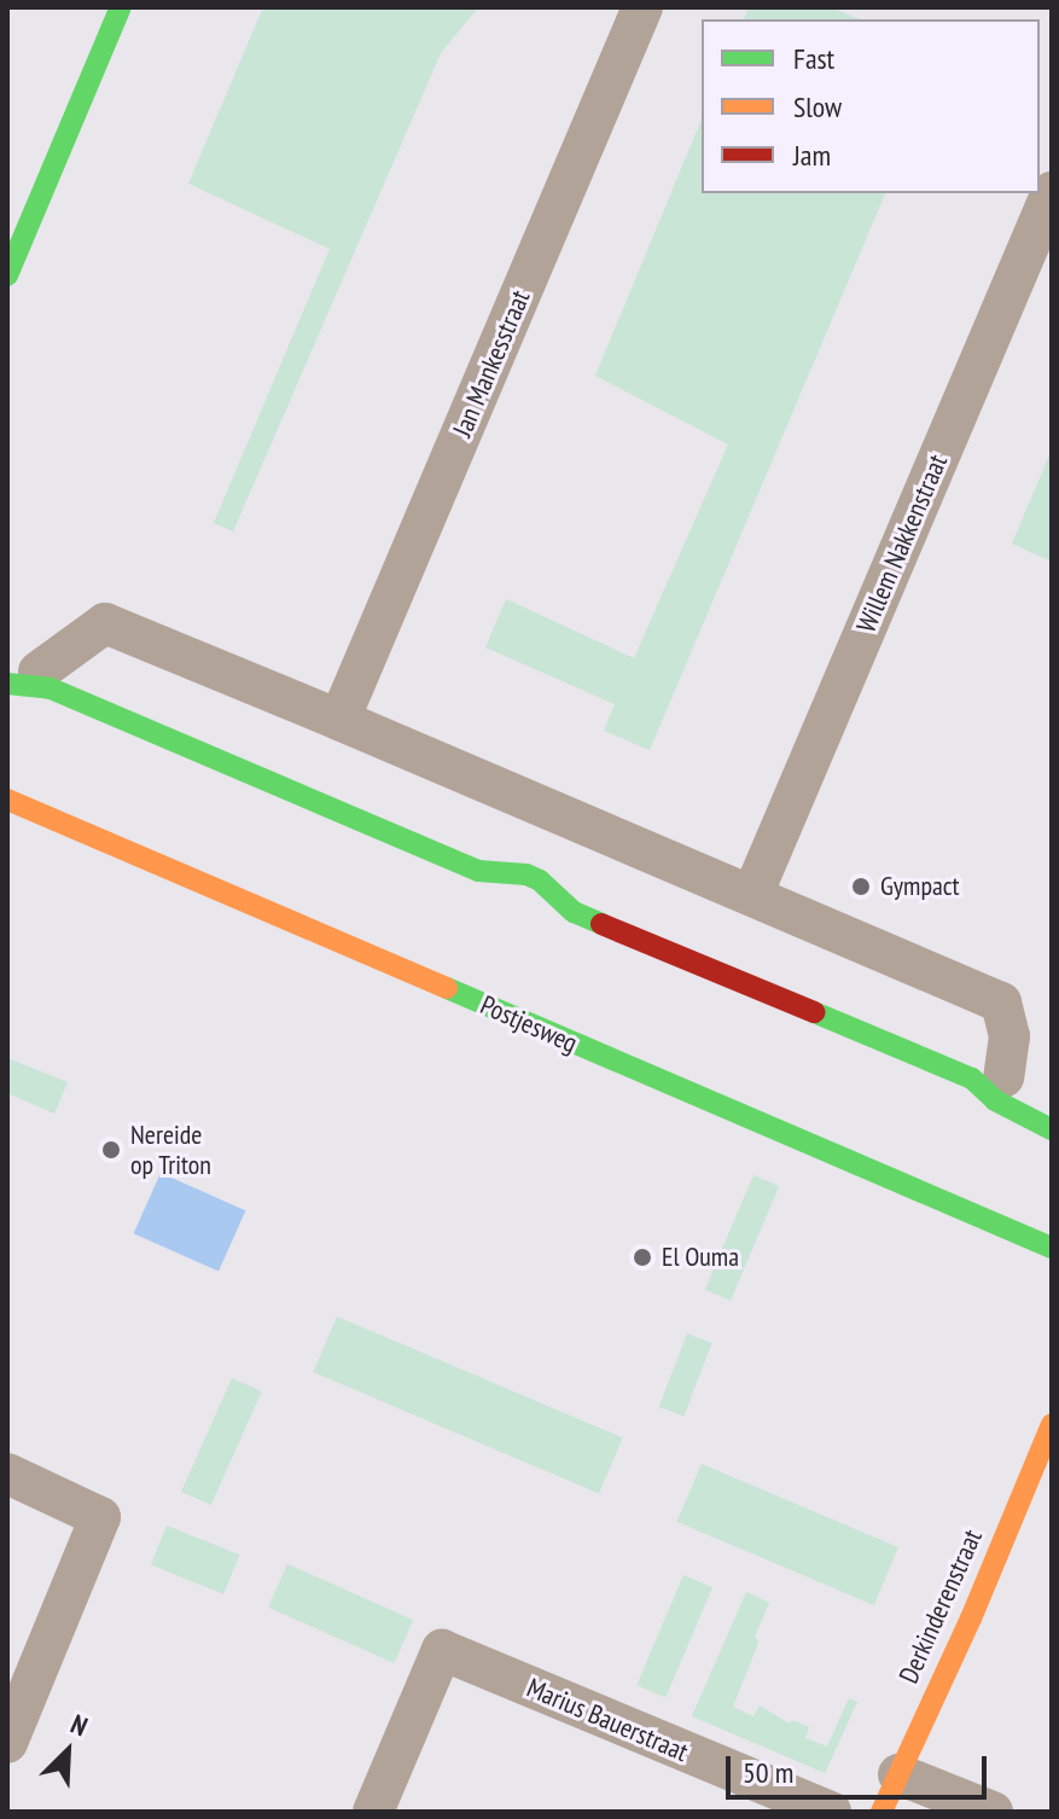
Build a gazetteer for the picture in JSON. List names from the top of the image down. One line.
{"streets":{"street":["Jan Mankesstraat","Willem Nakkenstraat","Postjesweg","Derkinderenstraat","Marius Bauerstraat"]},"places":["Gympact","Nereide op Triton","El Ouma"],"legend":["Fast","Slow","Jam"],"scale_bar":"50 m","north":"top right"}
